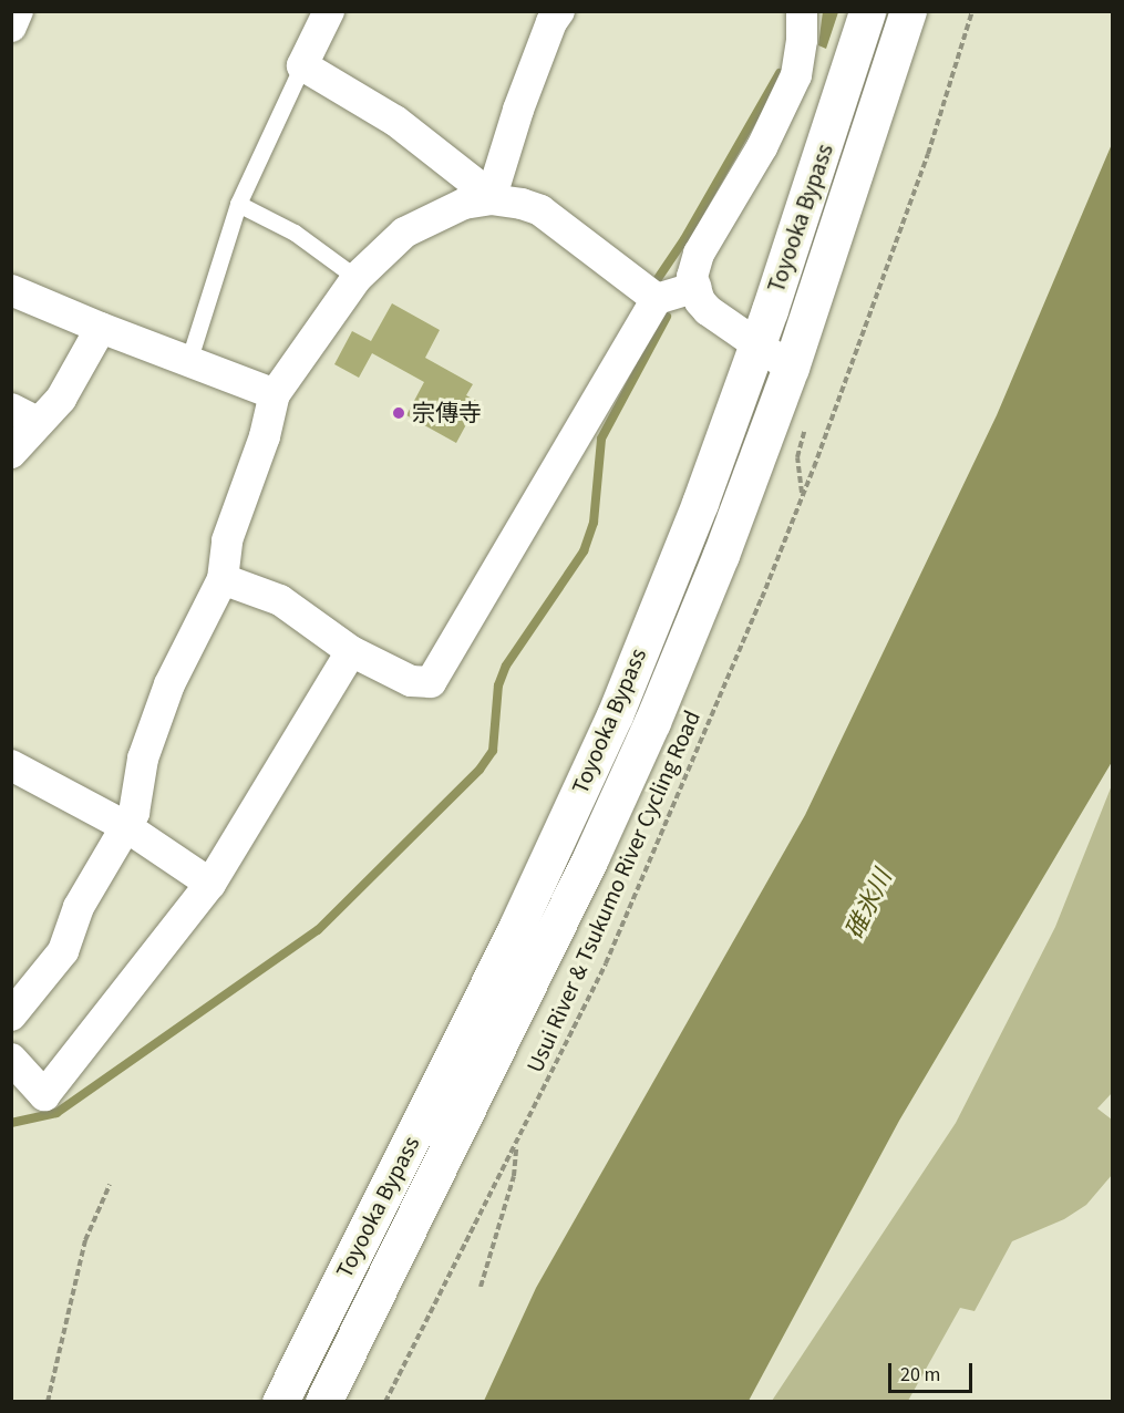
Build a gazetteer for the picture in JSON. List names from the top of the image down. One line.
{"streets":{"highway":["Toyooka Bypass"],"path":["Usui River & Tsukumo River Cycling Road"]},"water":["碓氷川"],"places":["宗傳寺"],"scale_bar":"20 m"}
